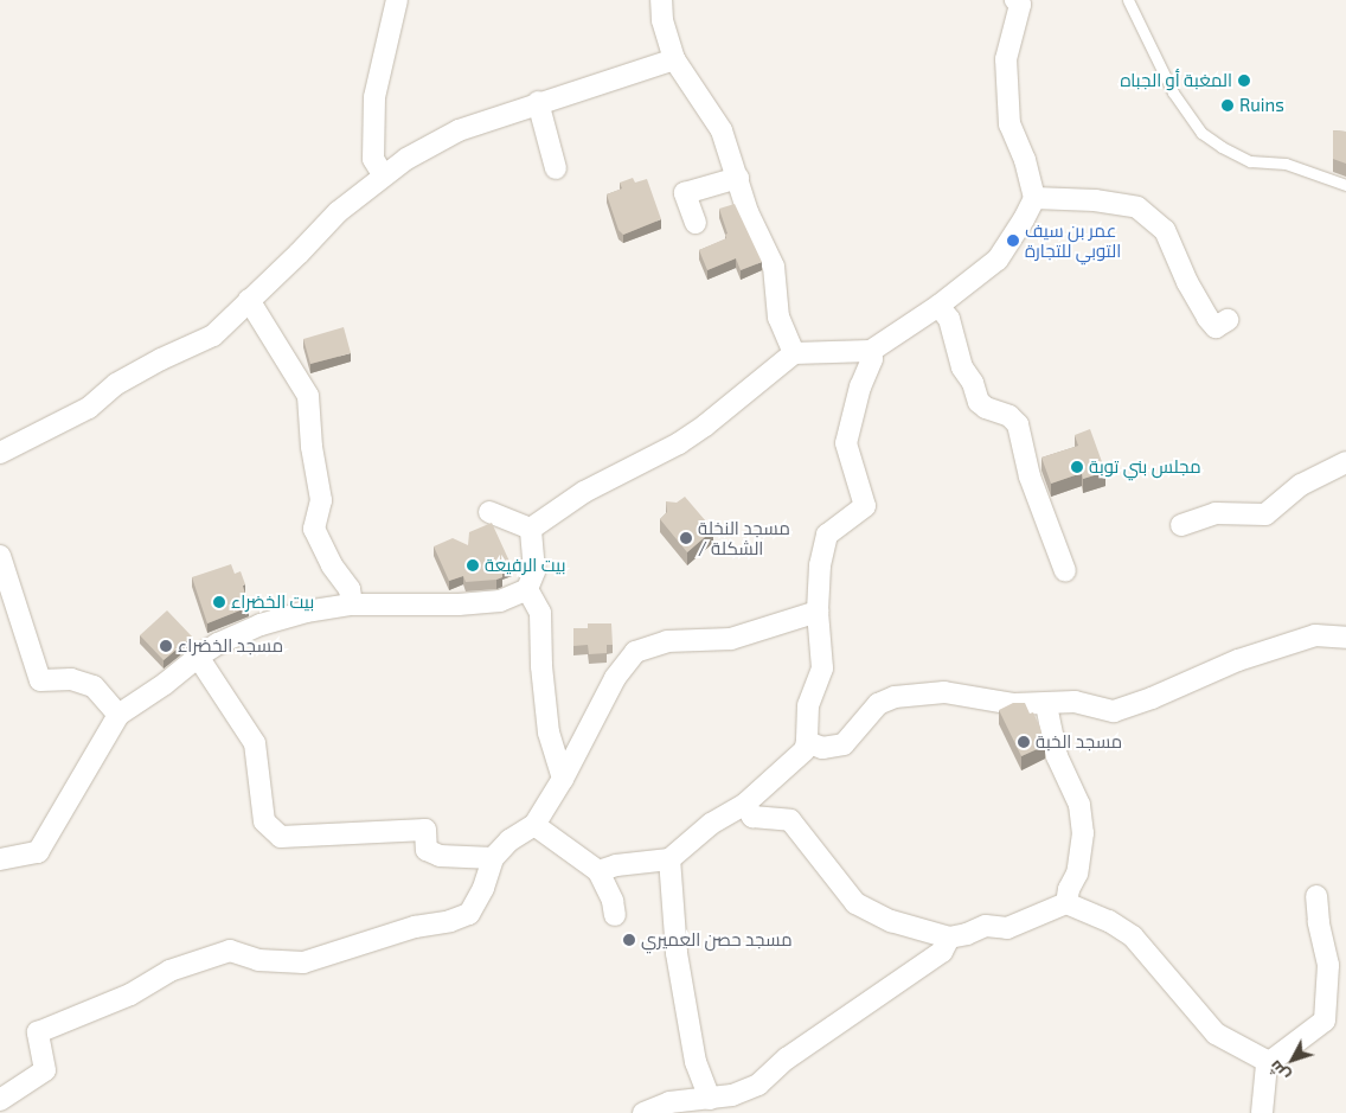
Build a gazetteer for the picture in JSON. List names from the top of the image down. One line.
{"places":["المغبة أو الجباه","Ruins","عمر بن سيف التوبي للتجارة","مجلس بني توبة","مسجد النخلة / الشكلة","بيت الرفيعة","بيت الخضراء","مسجد الخضراء","مسجد الخبة","مسجد حصن العميري"],"north":"bottom left"}
